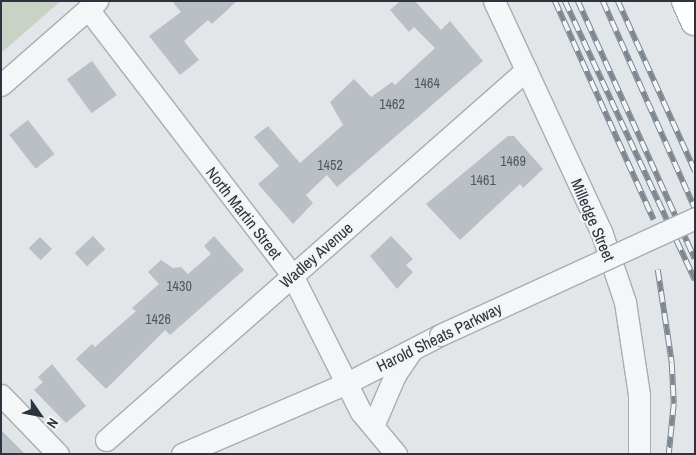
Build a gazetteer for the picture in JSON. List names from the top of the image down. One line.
{"streets":{"street":["North Martin Street","Milledge Street","Wadley Avenue","Harold Sheats Parkway"]},"crossings":[["North Martin Street","Wadley Avenue"],["North Martin Street","Harold Sheats Parkway"],["Milledge Street","Wadley Avenue"]],"house_numbers":["1464","1462","1469","1452","1461","1430","1426"],"north":"bottom right"}
